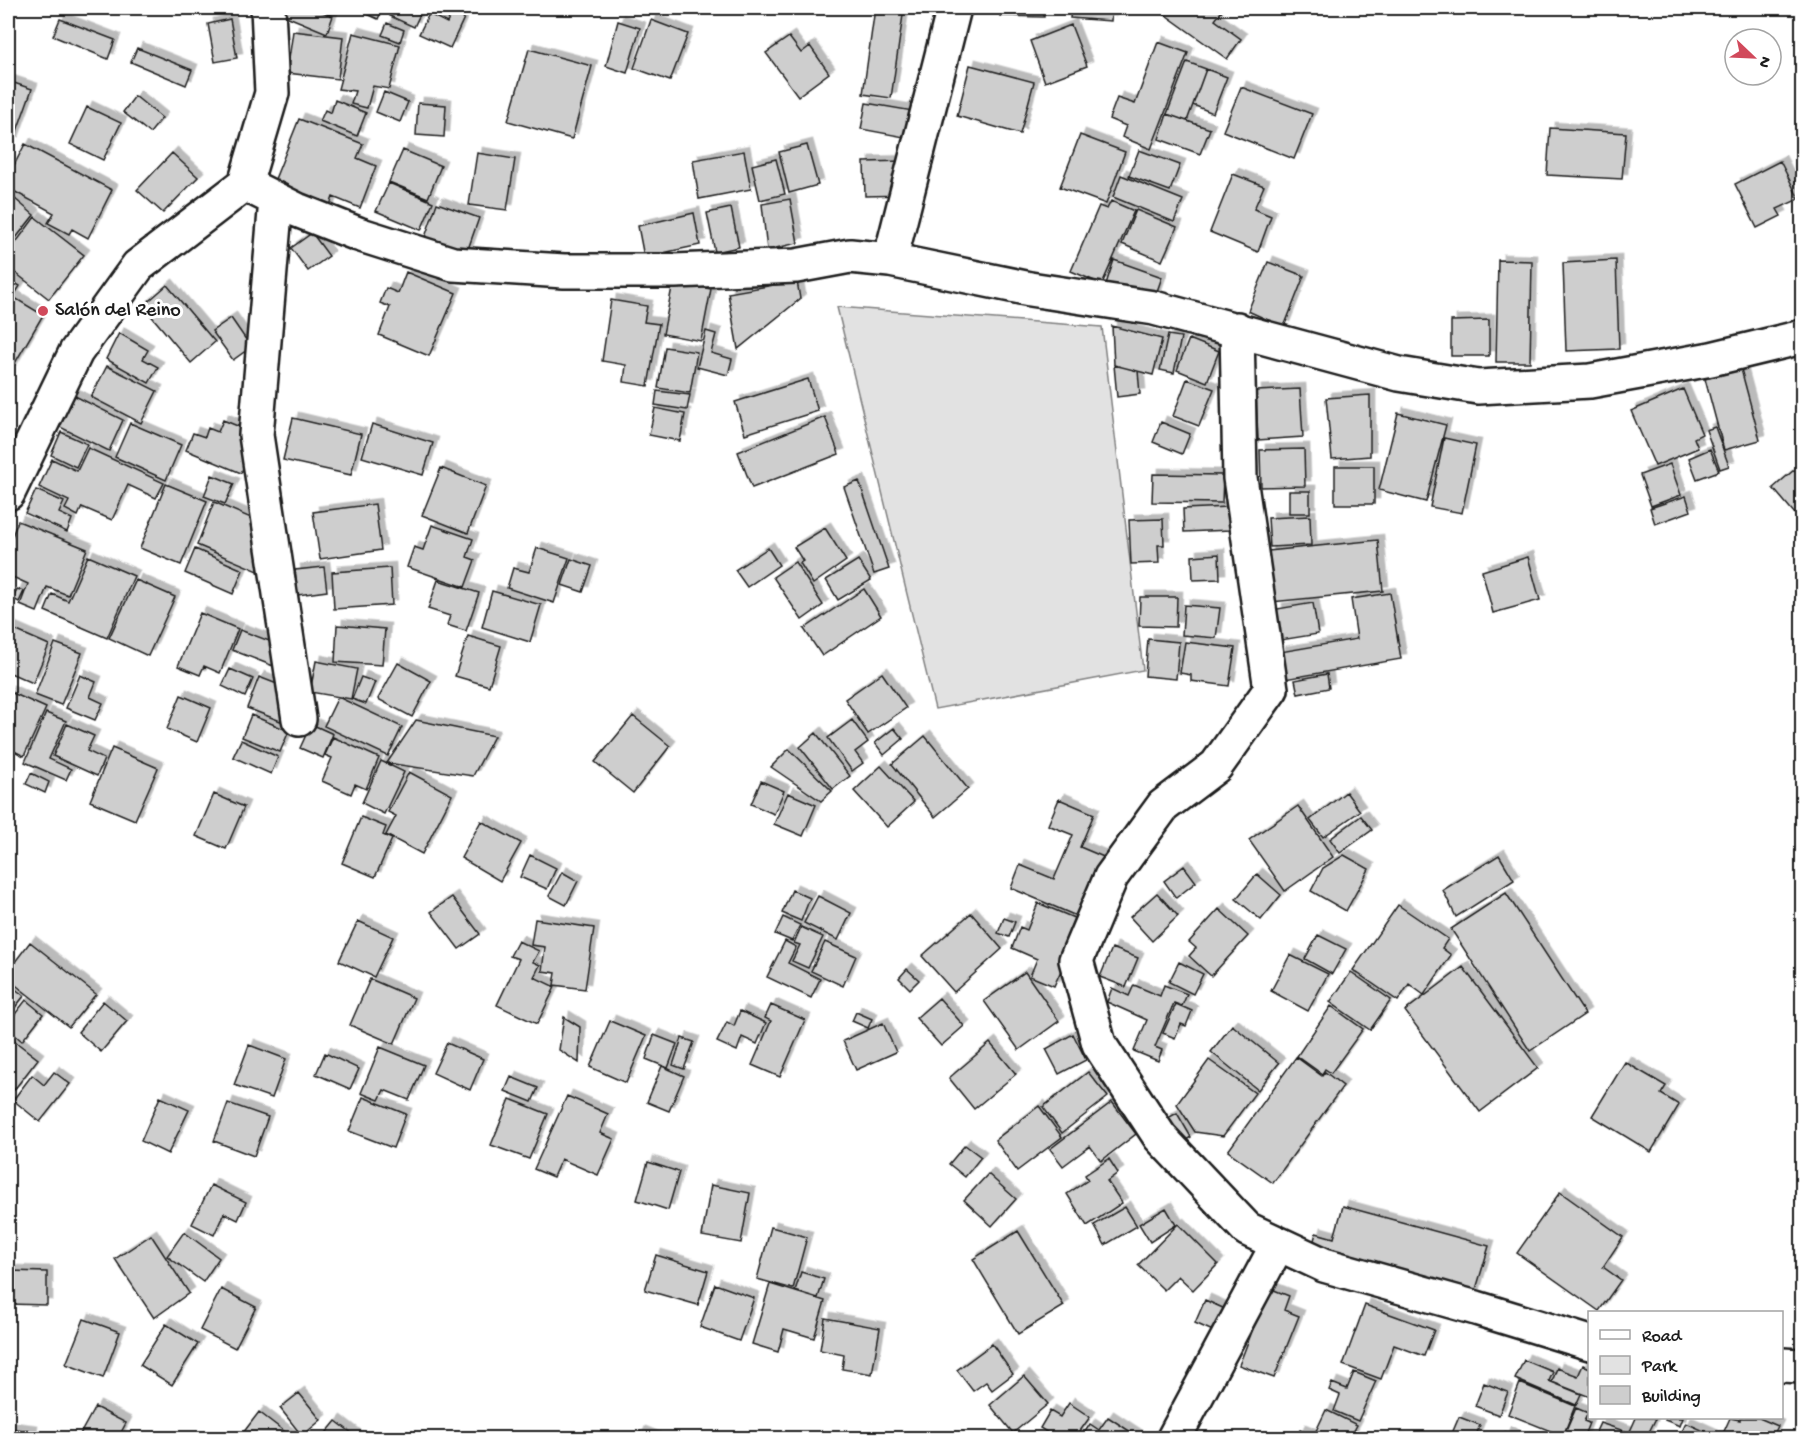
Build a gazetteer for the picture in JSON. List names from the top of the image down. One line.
{"places":["Salón del Reino"],"legend":["Road","Park","Building"],"north":"bottom right"}
